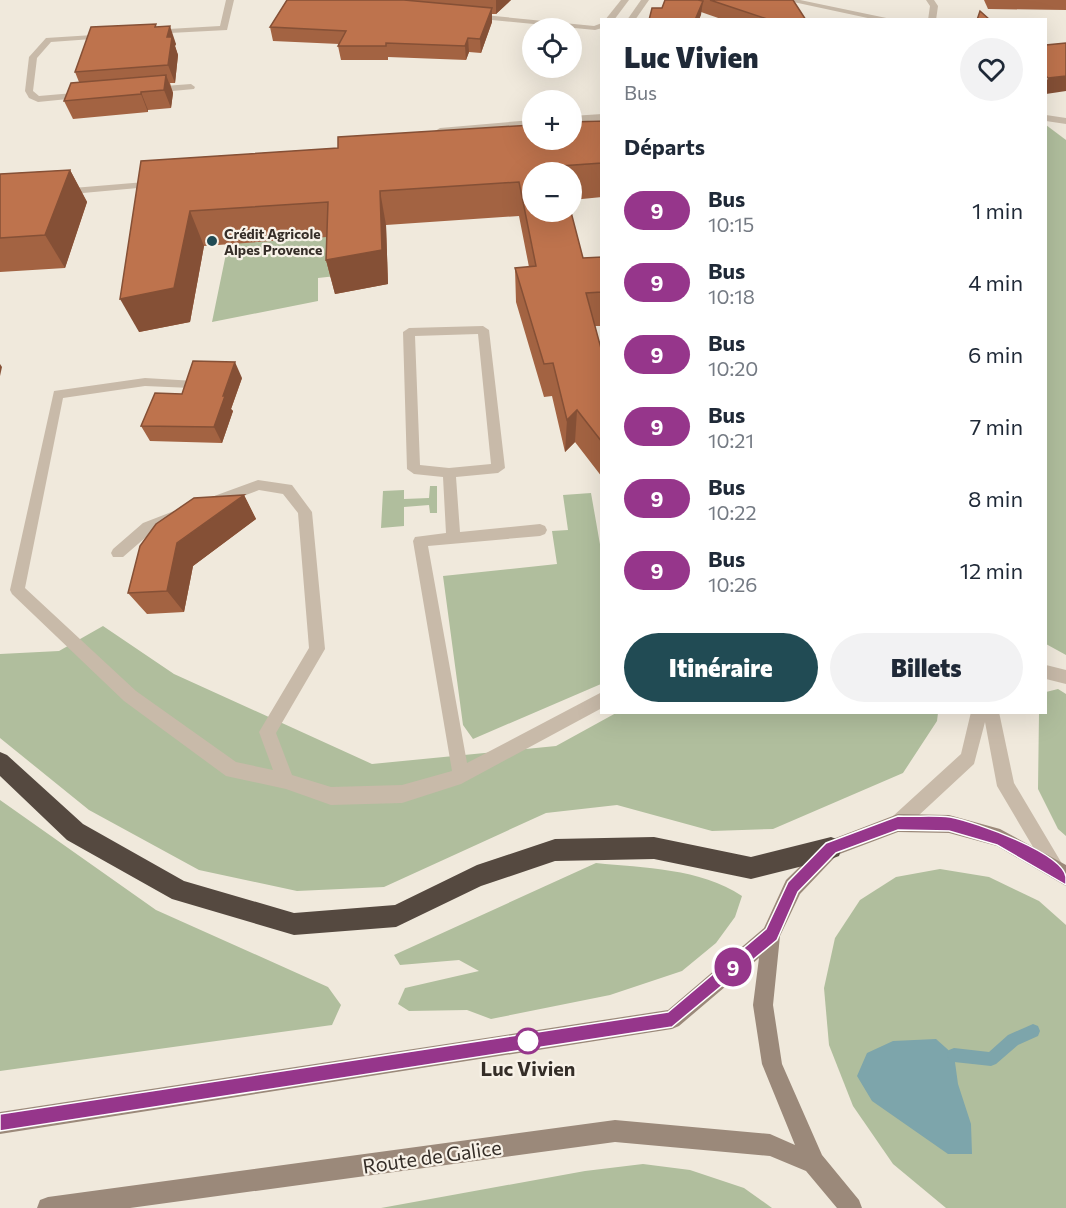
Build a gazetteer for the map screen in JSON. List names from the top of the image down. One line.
{"streets":{"main road":["Route de Galice"]},"places":["Crédit Agricole Alpes Provence","Luc Vivien"],"lines":["bus line 9"],"page":{"on_map":"9","map_buttons":["+","−"],"heading":[["Luc Vivien","Bus"],"Départs"],"list":[{"mark":"9","name":"Bus","note":"10:15","value":"1 min"},{"mark":"9","name":"Bus","note":"10:18","value":"4 min"},{"mark":"9","name":"Bus","note":"10:20","value":"6 min"},{"mark":"9","name":"Bus","note":"10:21","value":"7 min"},{"mark":"9","name":"Bus","note":"10:22","value":"8 min"},{"mark":"9","name":"Bus","note":"10:26","value":"12 min"}],"buttons":["Itinéraire","Billets"]}}
